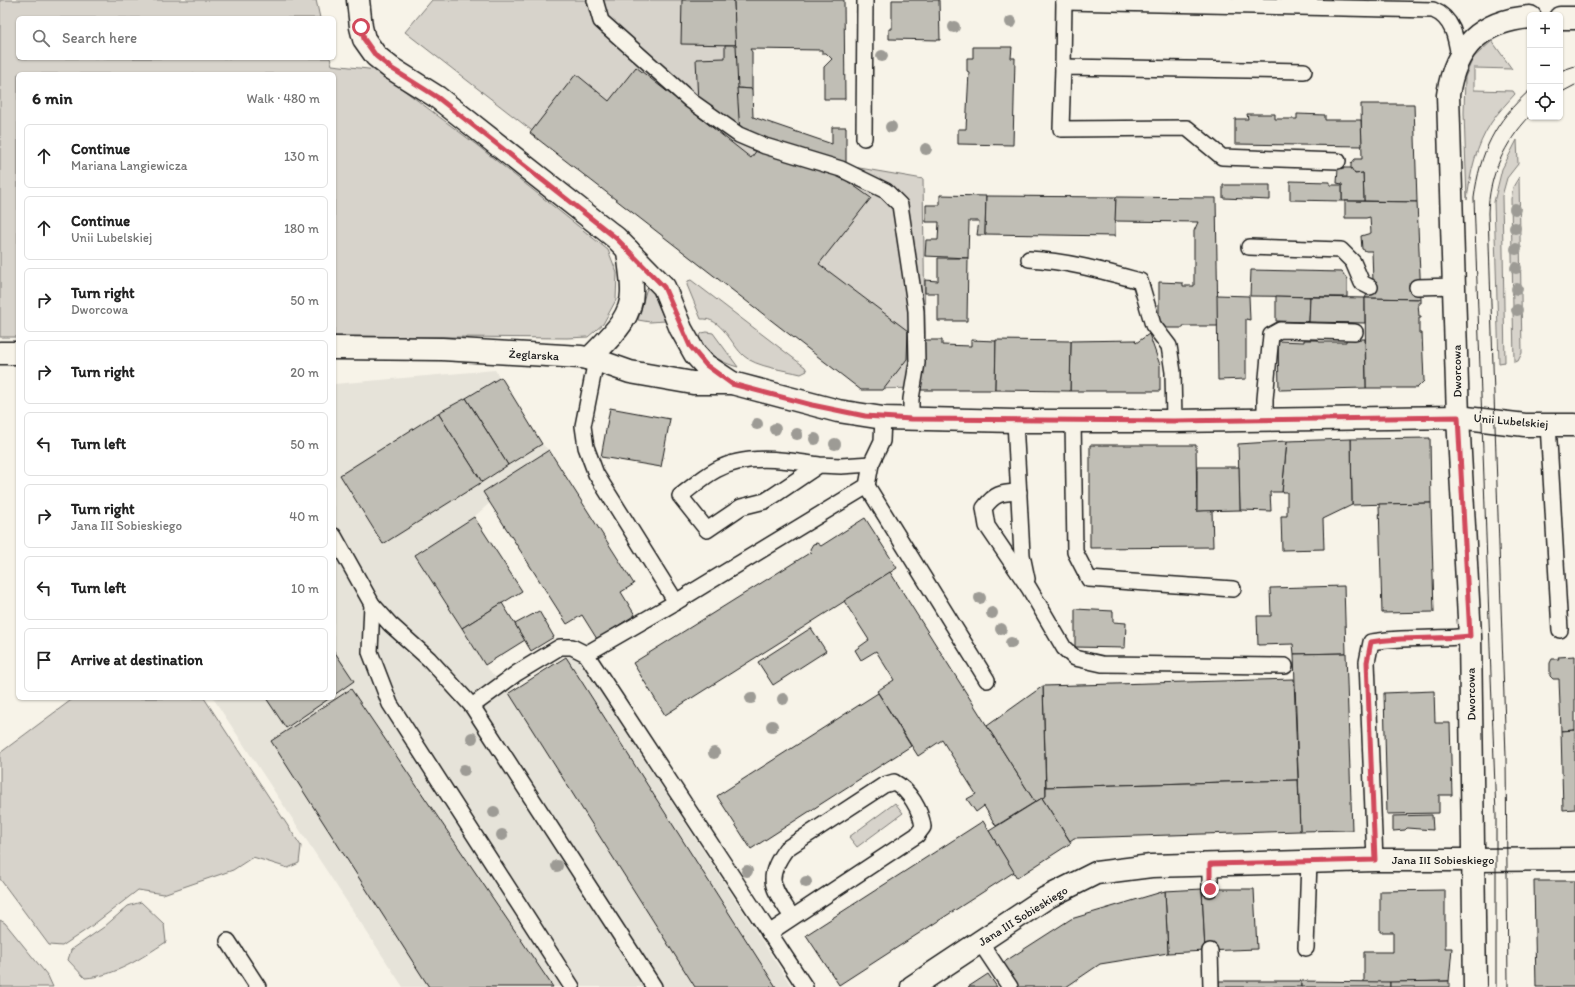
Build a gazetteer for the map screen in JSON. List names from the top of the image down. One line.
{"streets":{"street":["Żeglarska","Dworcowa","Unii Lubelskiej","Jana III Sobieskiego"]},"crossings":[["Żeglarska","Unii Lubelskiej"],["Dworcowa","Unii Lubelskiej"],["Dworcowa","Jana III Sobieskiego"]],"page":{"map_buttons":["+","−"],"search":"Search here","heading":["6 min","Walk · 480 m"],"list":[["Continue","Mariana Langiewicza","130 m"],["Continue","Unii Lubelskiej","180 m"],["Turn right","Dworcowa","50 m"],["Turn right","20 m"],["Turn left","50 m"],["Turn right","Jana III Sobieskiego","40 m"],["Turn left","10 m"],"Arrive at destination"]}}
